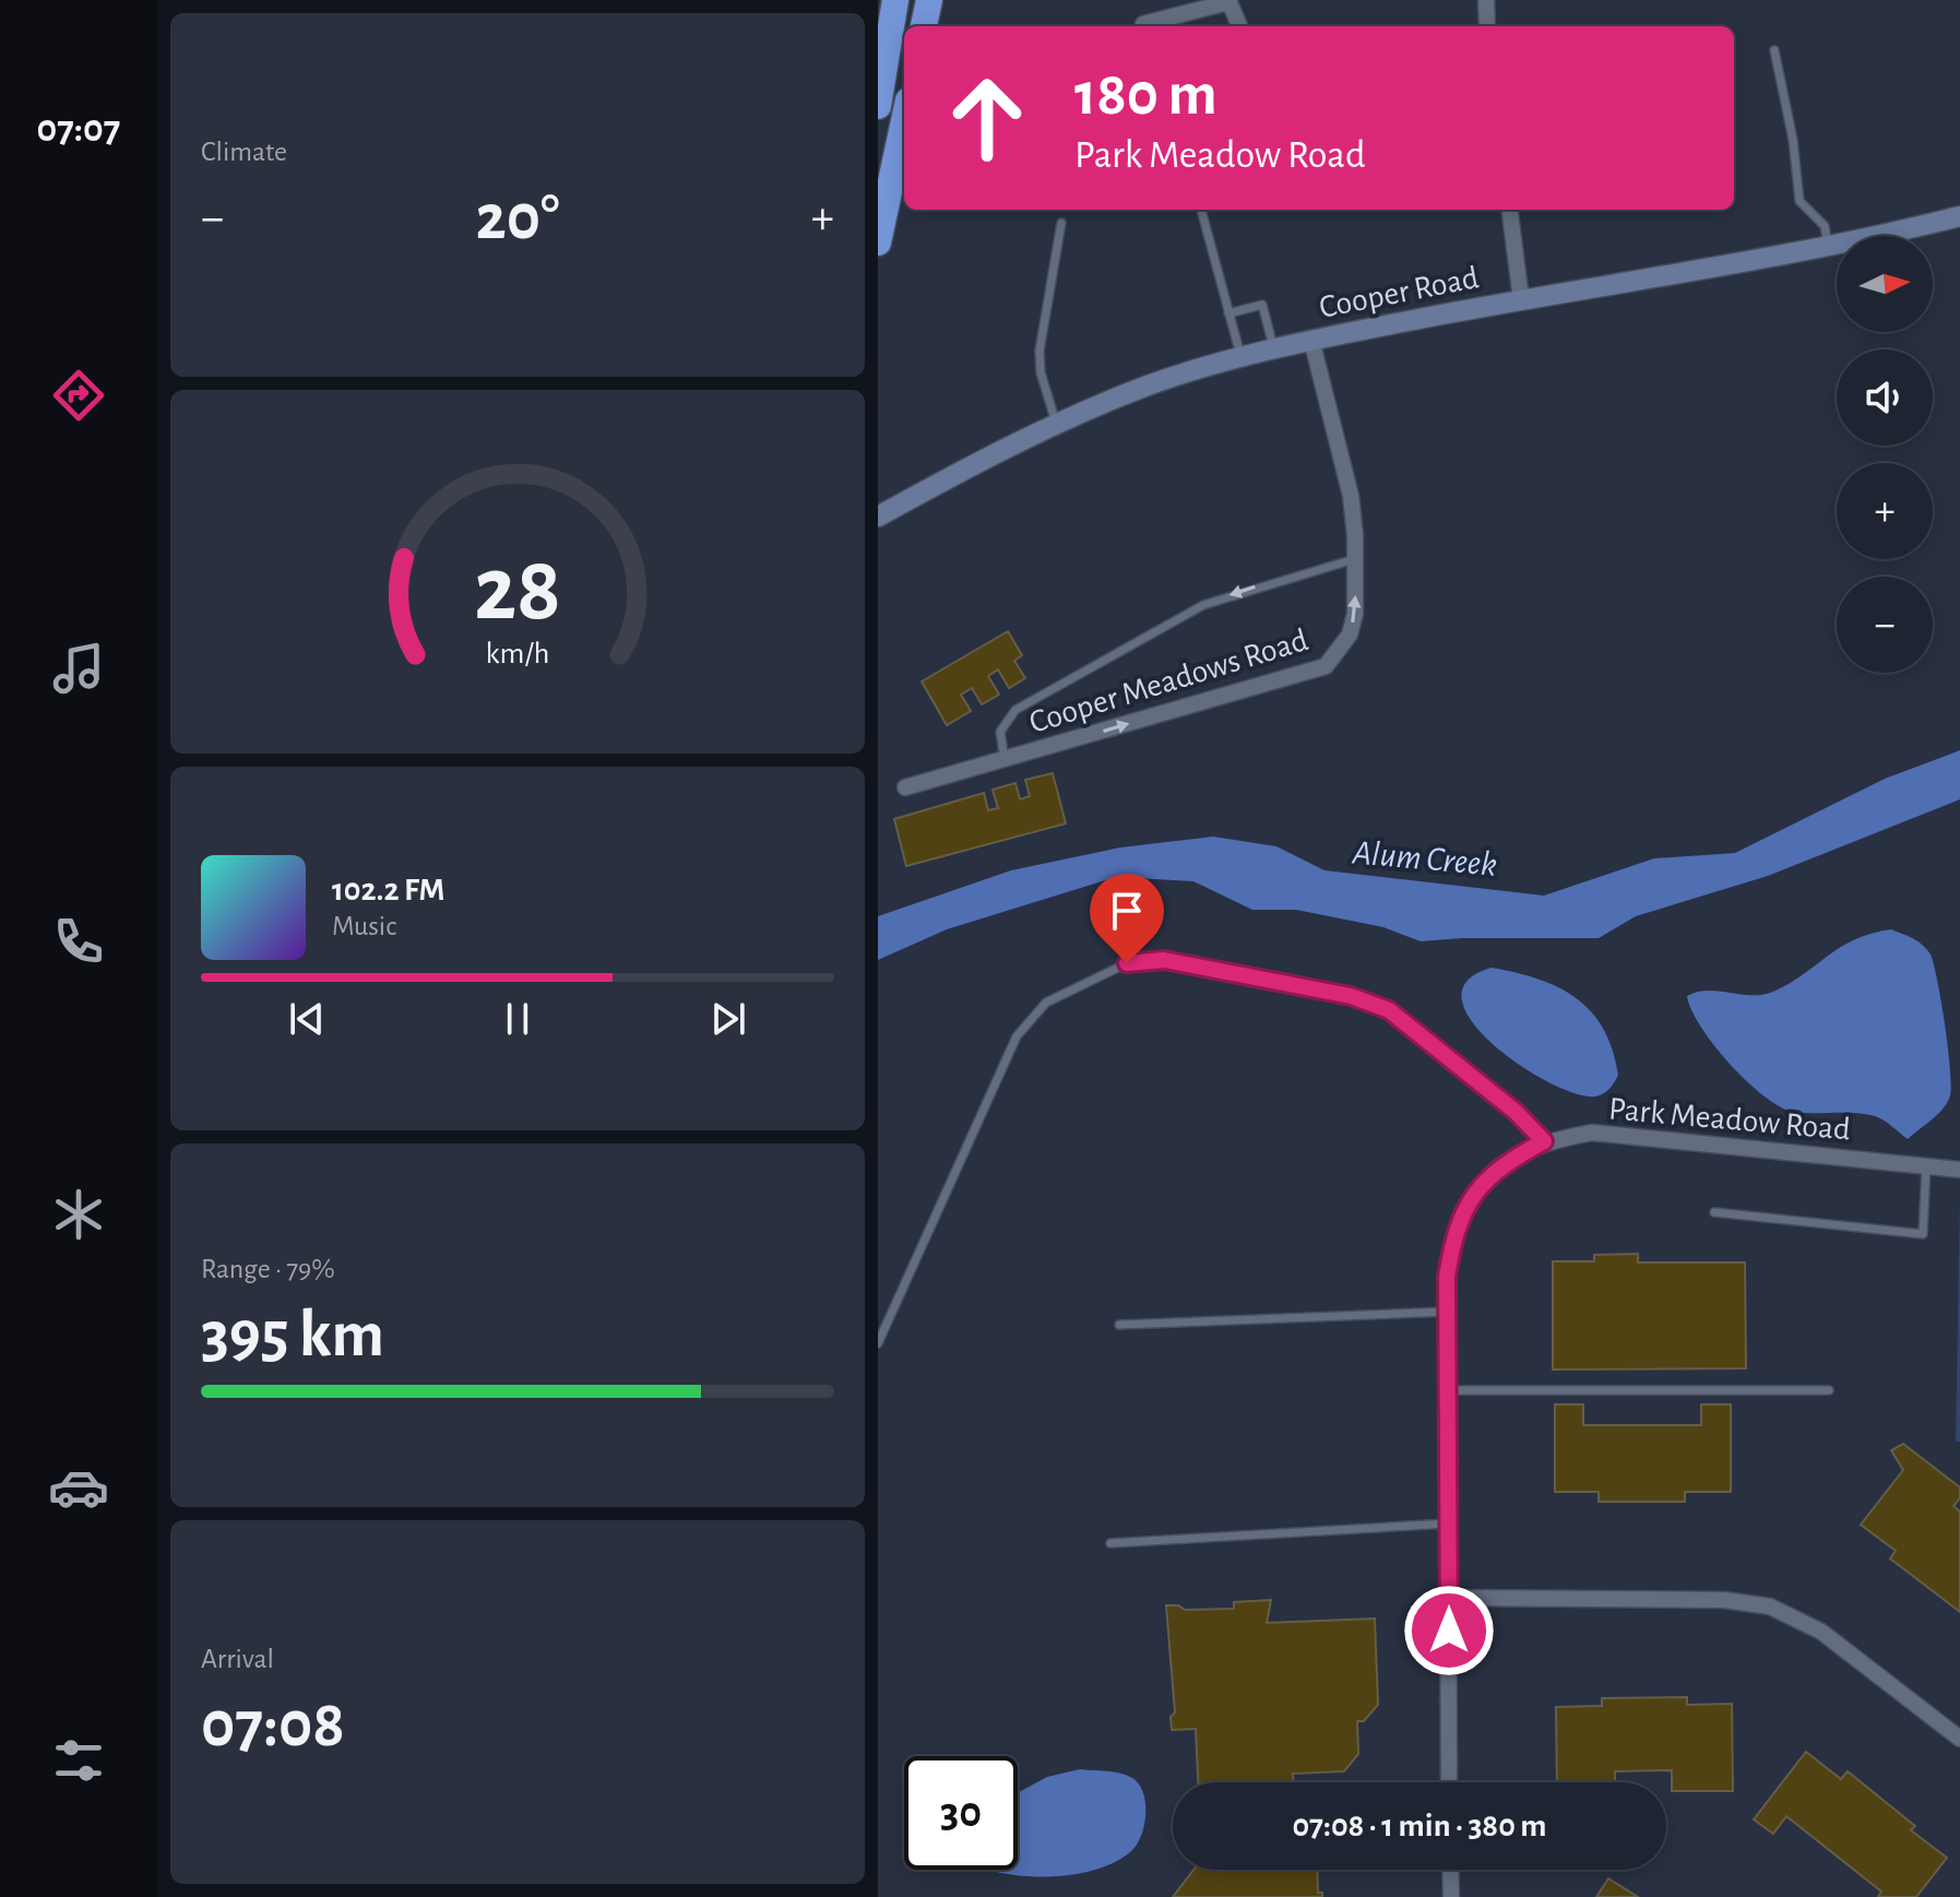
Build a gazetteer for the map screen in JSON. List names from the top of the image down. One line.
{"streets":{"street":["Cooper Road","Cooper Meadows Road","Park Meadow Road"]},"crossings":[["Cooper Road","Cooper Meadows Road"]],"one_way":["Cooper Meadows Road"],"water":["Alum Creek"],"north":"right","page":{"tabs":"07:07","tile":["Climate",["Range · 79%","395 km"],["Arrival","07:08"]],"turn":["180 m","Park Meadow Road"],"heat":["−","20°","+"],"map_buttons":["+","−"],"song":["102.2 FM","Music"],"limit":"30","trip":"07:08 · 1 min · 380 m","gauge":["28","km/h"]}}
